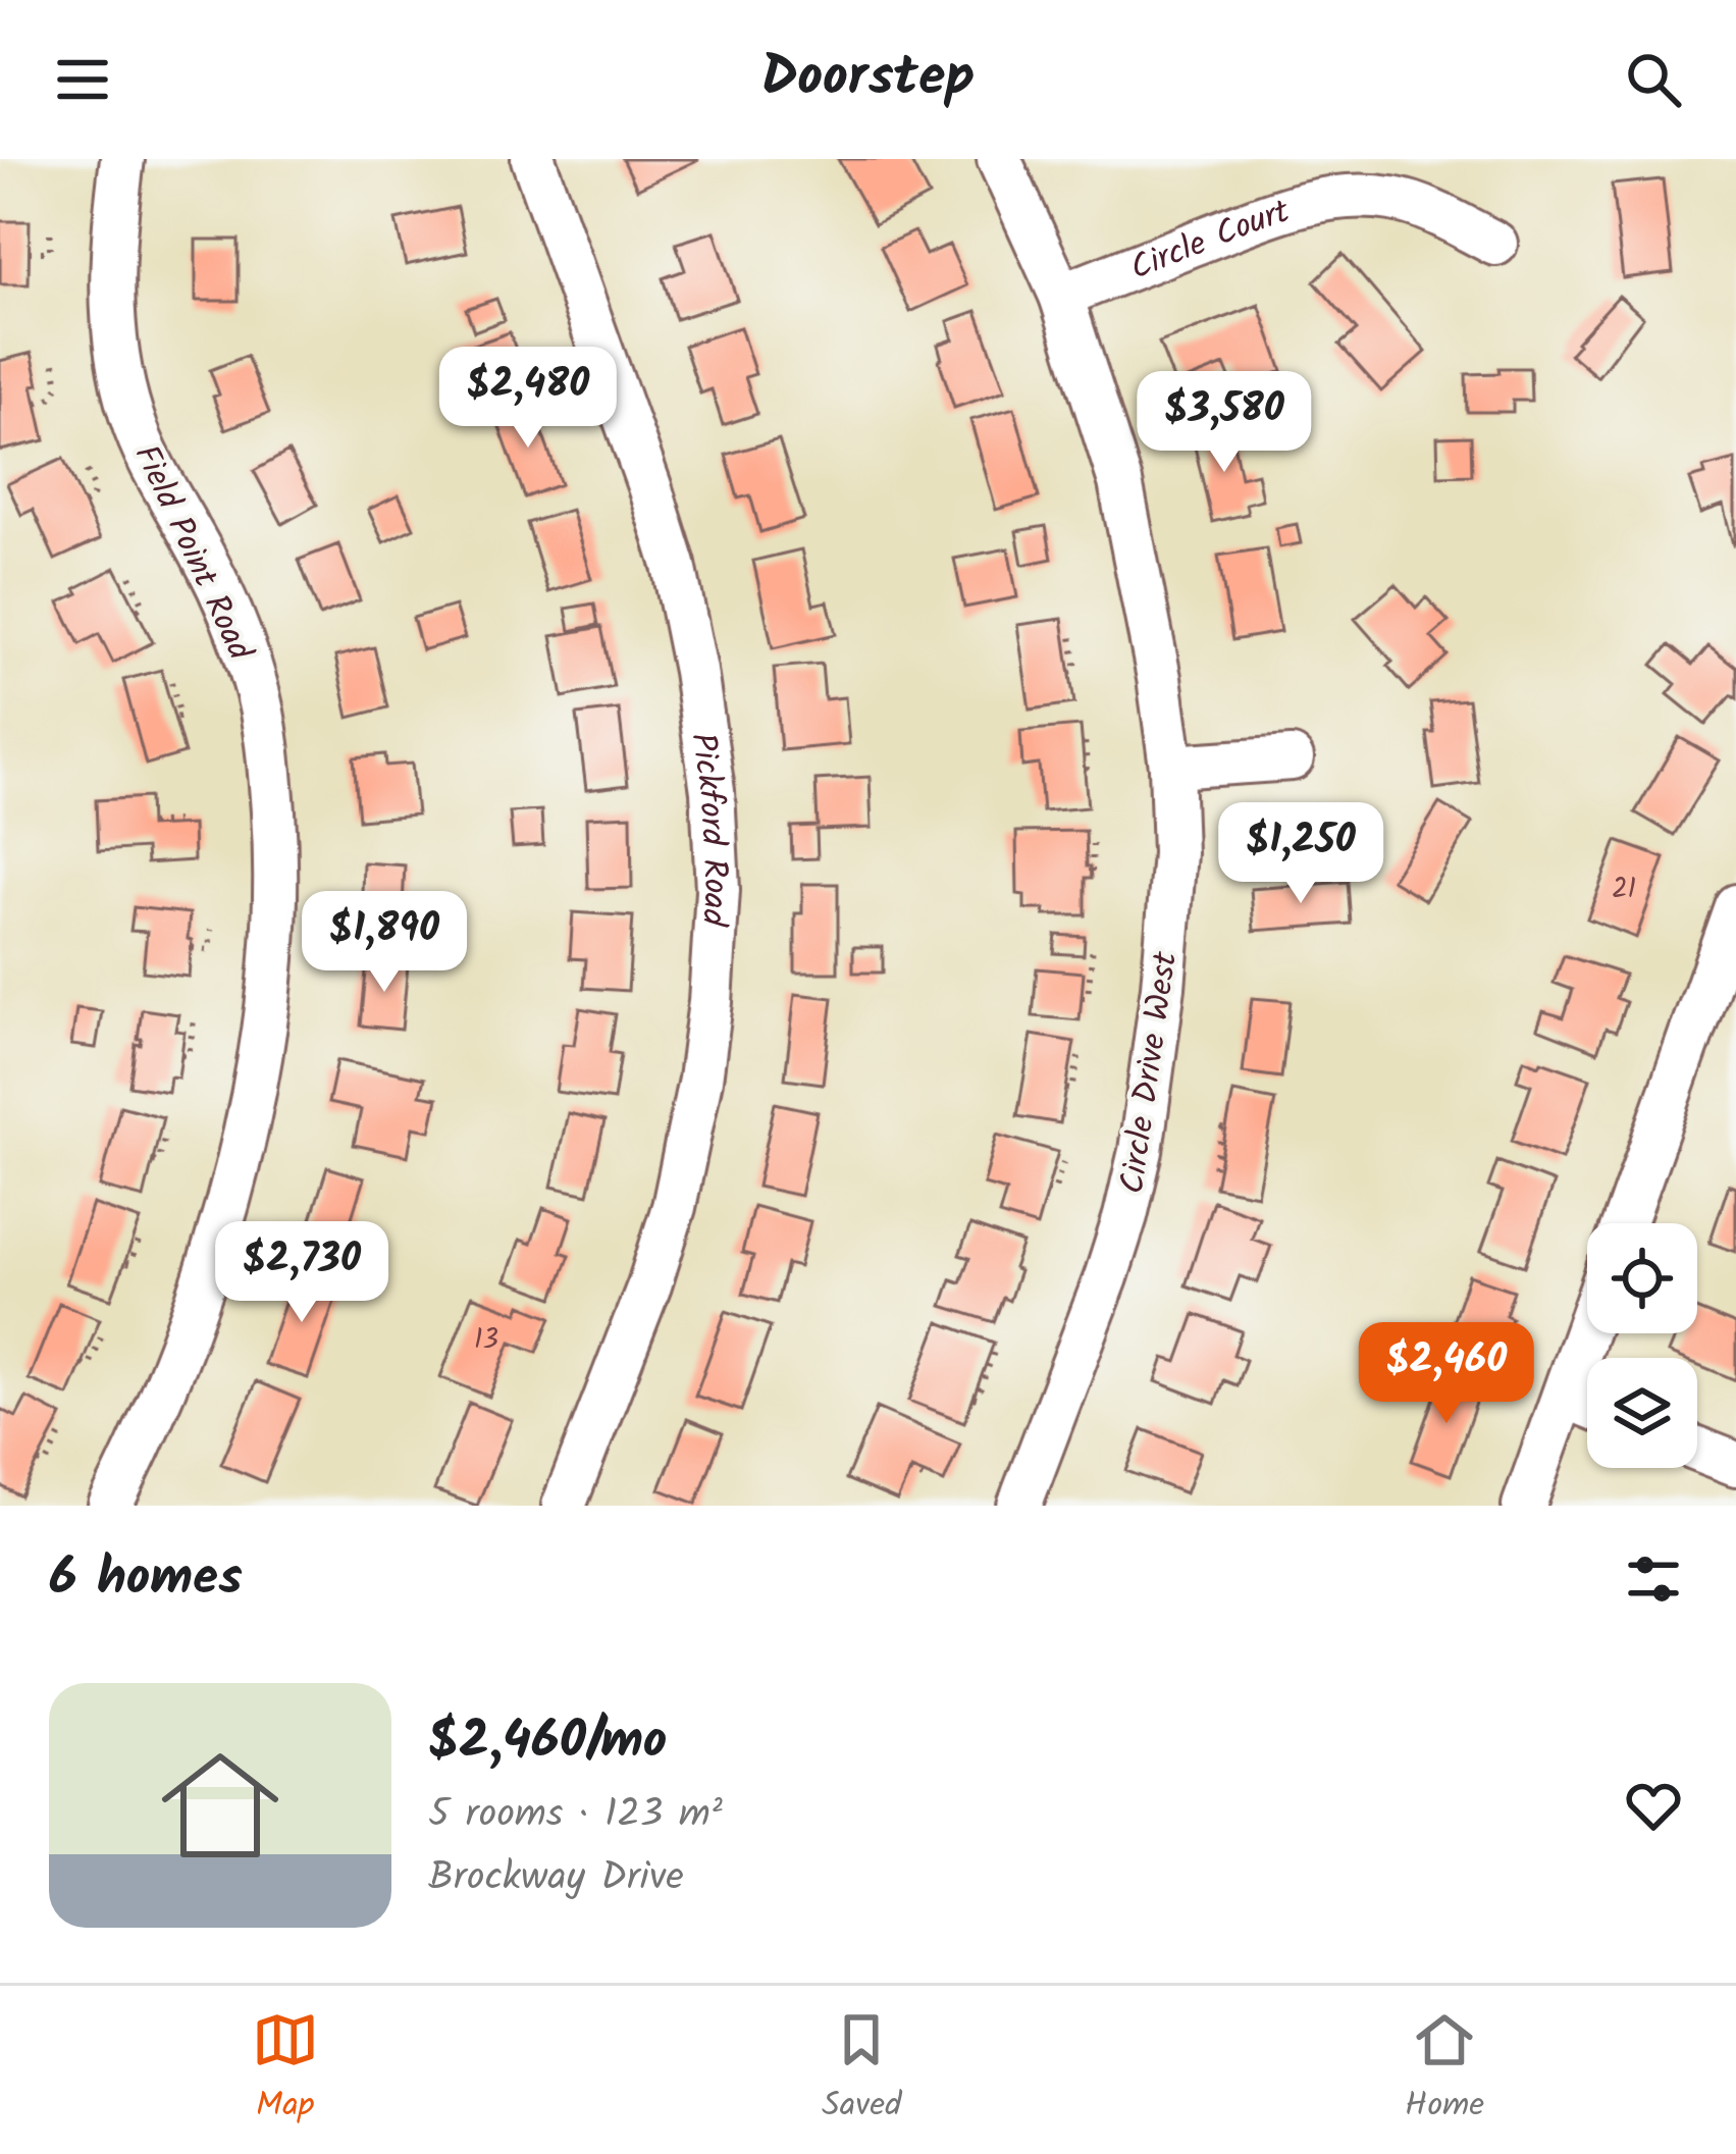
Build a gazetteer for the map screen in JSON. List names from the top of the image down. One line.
{"streets":{"street":["Circle Court","Field Point Road","Pickford Road","Circle Drive West"]},"crossings":[["Circle Court","Circle Drive West"]],"house_numbers":["21","13"],"page":{"header":"Doorstep","price":["$2,480","$3,580","$1,250","$1,890","$2,730","$2,460"],"heading":"6 homes","list":[{"name":"$2,460/mo","note":"5 rooms · 123 m² · Brockway Drive"}],"tabs":["Map","Saved","Home"]}}
